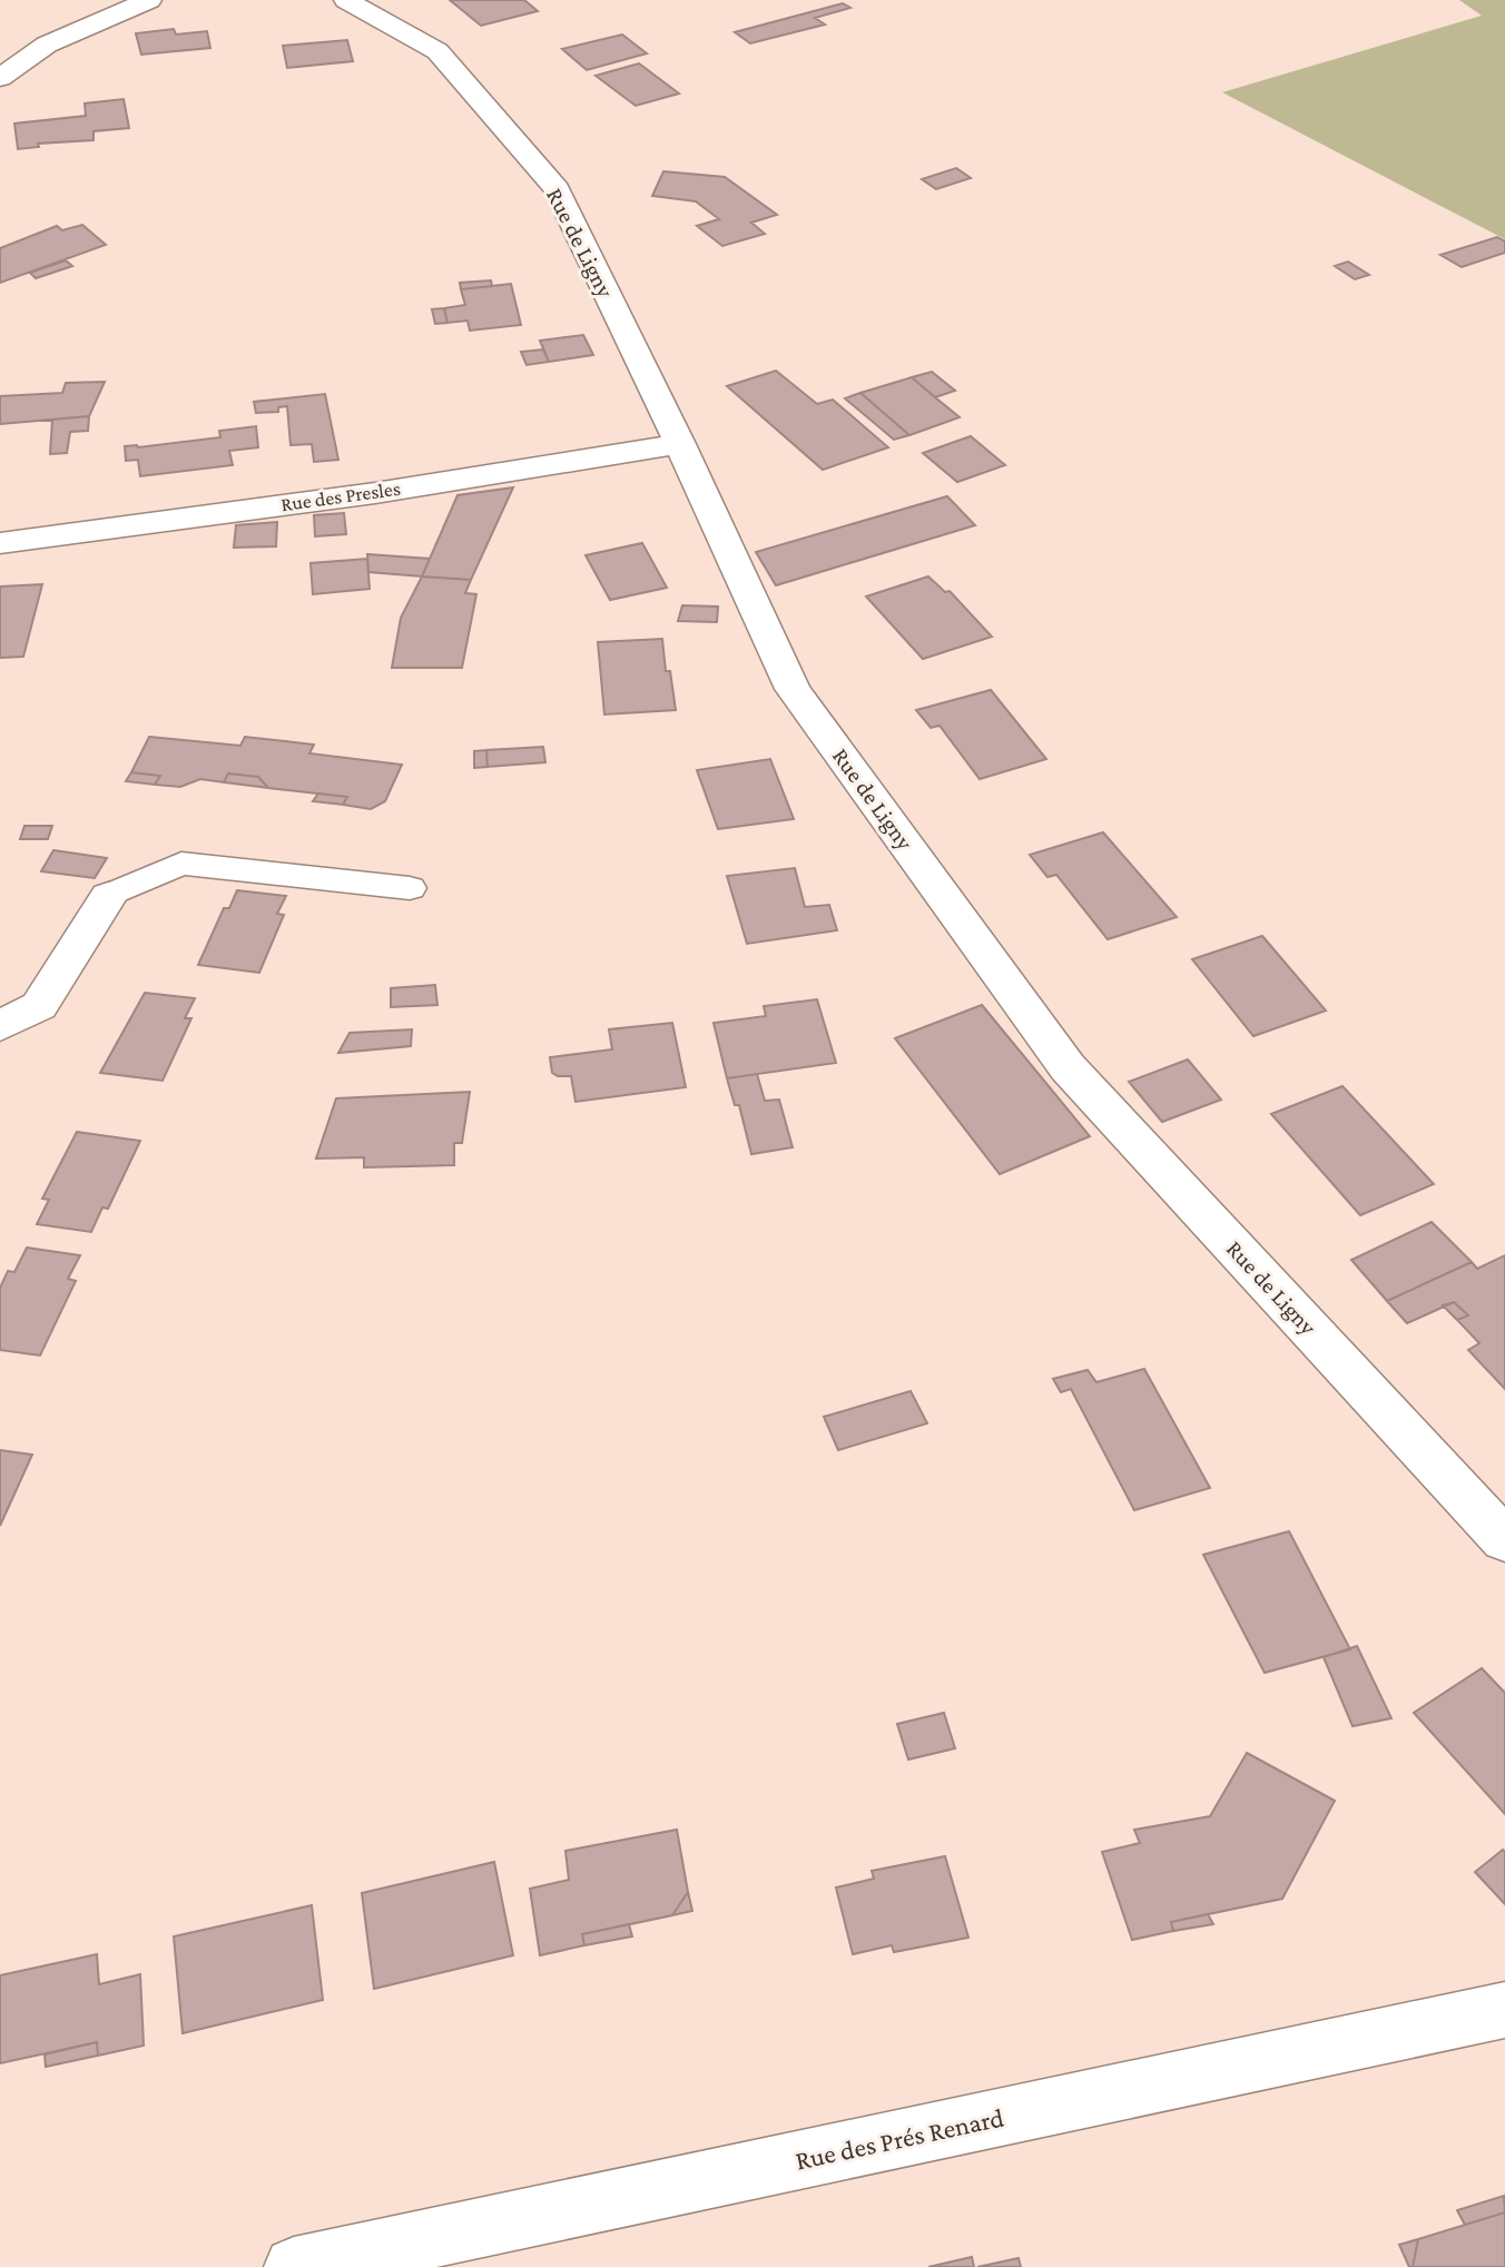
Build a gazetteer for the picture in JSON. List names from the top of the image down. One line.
{"streets":{"street":["Rue de Ligny","Rue des Presles","Rue des Prés Renard"]},"crossings":[["Rue de Ligny","Rue des Presles"]]}
